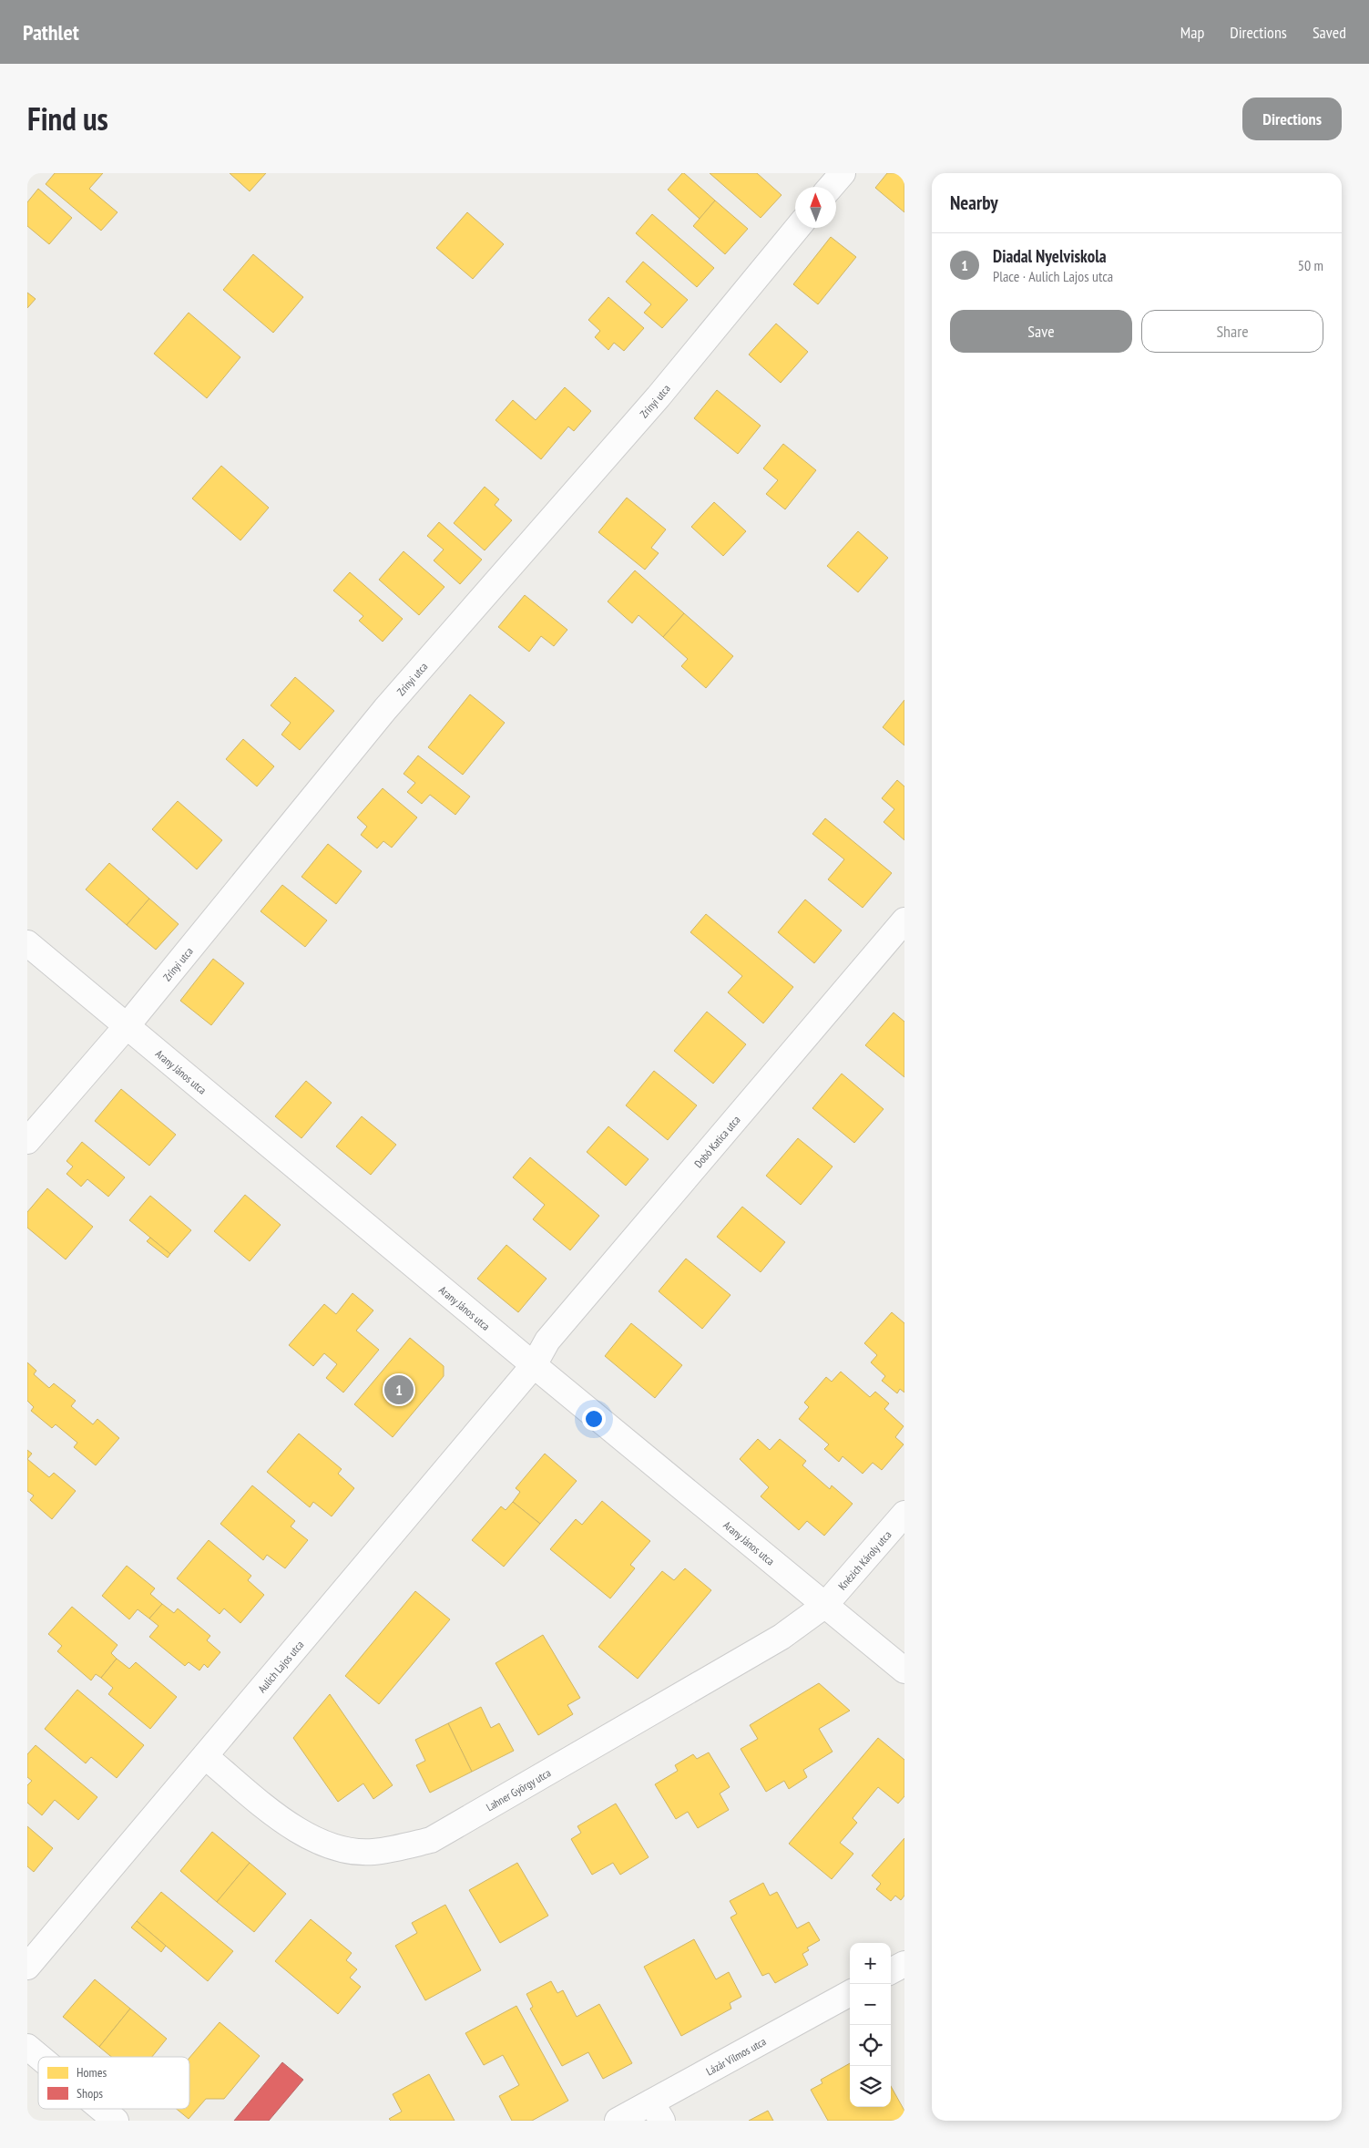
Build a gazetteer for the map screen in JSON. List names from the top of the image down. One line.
{"streets":{"street":["Zrínyi utca","Arany János utca","Dobó Katica utca","Knézich Károly utca","Aulich Lajos utca","Lahner György utca","Lázár Vilmos utca"]},"crossings":[["Zrínyi utca","Arany János utca"],["Arany János utca","Dobó Katica utca"],["Arany János utca","Knézich Károly utca"],["Arany János utca","Aulich Lajos utca"],["Arany János utca","Lahner György utca"],["Dobó Katica utca","Aulich Lajos utca"],["Knézich Károly utca","Lahner György utca"],["Aulich Lajos utca","Lahner György utca"]],"legend":["Homes","Shops"],"north":"top","page":{"header":"Pathlet","nav":["Map","Directions","Saved"],"title":"Find us","buttons":["Directions",["Save","Share"]],"heading":"Nearby","list":[{"mark":"1","name":"Diadal Nyelviskola","note":"Place · Aulich Lajos utca","value":"50 m"}],"pins":"1","map_buttons":["+","−"]}}
